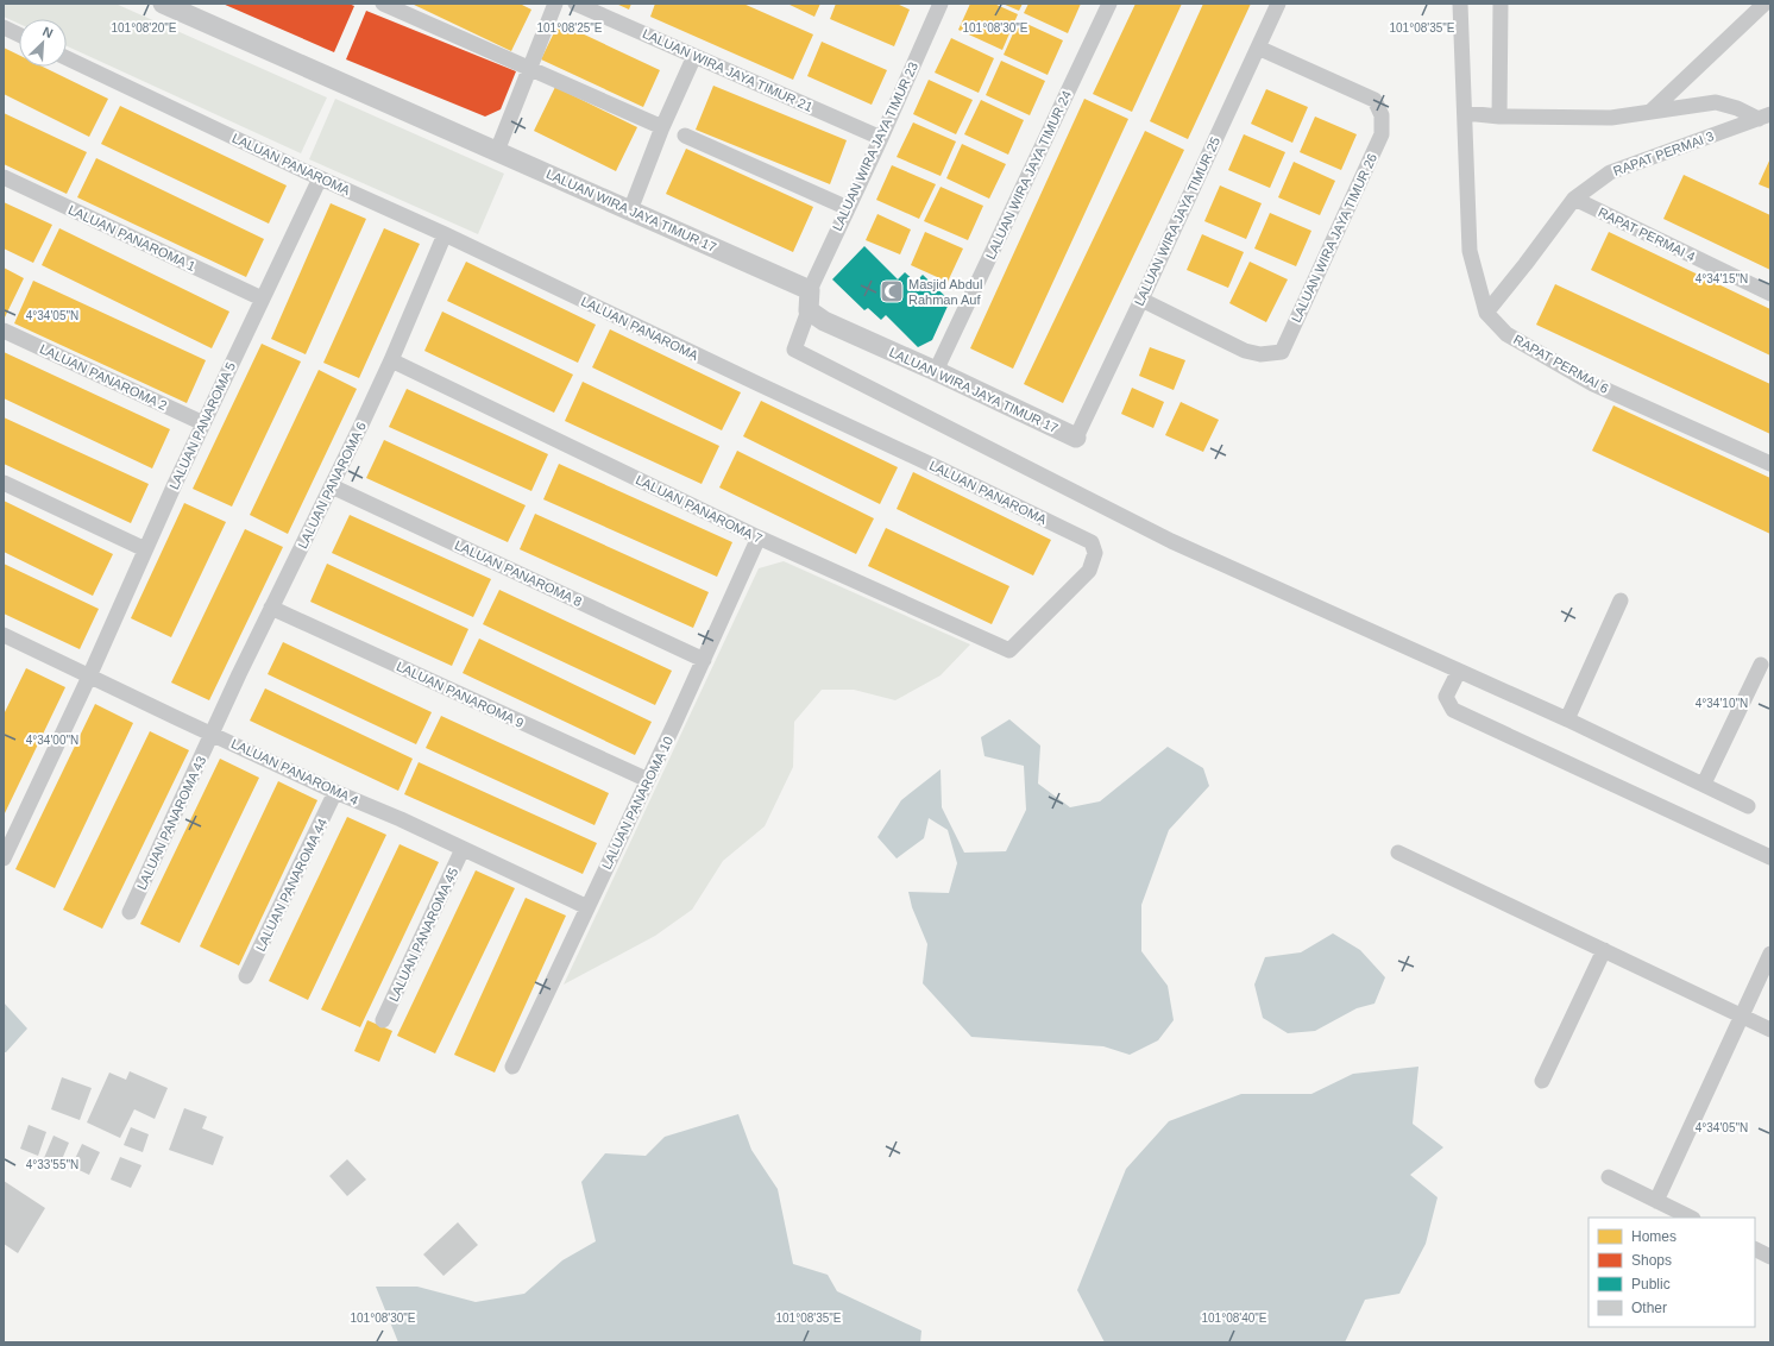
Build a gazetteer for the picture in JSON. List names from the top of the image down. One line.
{"streets":{"street":["LALUAN WIRA JAYA TIMUR 21","LALUAN WIRA JAYA TIMUR 23","RAPAT PERMAI 3","LALUAN PANAROMA","LALUAN WIRA JAYA TIMUR 24","LALUAN WIRA JAYA TIMUR 17","LALUAN WIRA JAYA TIMUR 25","RAPAT PERMAI 4","LALUAN PANAROMA 1","LALUAN WIRA JAYA TIMUR 26","RAPAT PERMAI 6","LALUAN PANAROMA 2","LALUAN PANAROMA 5","LALUAN PANAROMA 6","LALUAN PANAROMA 7","LALUAN PANAROMA 8","LALUAN PANAROMA 9","LALUAN PANAROMA 4","LALUAN PANAROMA 10","LALUAN PANAROMA 43","LALUAN PANAROMA 44","LALUAN PANAROMA 45"]},"crossings":[["LALUAN WIRA JAYA TIMUR 21","LALUAN WIRA JAYA TIMUR 23"],["LALUAN WIRA JAYA TIMUR 23","LALUAN WIRA JAYA TIMUR 17"],["RAPAT PERMAI 3","RAPAT PERMAI 4"],["RAPAT PERMAI 3","RAPAT PERMAI 6"],["LALUAN PANAROMA","LALUAN PANAROMA 5"],["LALUAN PANAROMA","LALUAN PANAROMA 6"],["LALUAN PANAROMA","LALUAN PANAROMA 7"],["LALUAN WIRA JAYA TIMUR 24","LALUAN WIRA JAYA TIMUR 17"],["LALUAN WIRA JAYA TIMUR 17","LALUAN WIRA JAYA TIMUR 25"],["LALUAN WIRA JAYA TIMUR 25","LALUAN WIRA JAYA TIMUR 26"],["LALUAN PANAROMA 1","LALUAN PANAROMA 5"],["LALUAN PANAROMA 2","LALUAN PANAROMA 5"],["LALUAN PANAROMA 5","LALUAN PANAROMA 4"],["LALUAN PANAROMA 6","LALUAN PANAROMA 7"],["LALUAN PANAROMA 6","LALUAN PANAROMA 8"],["LALUAN PANAROMA 6","LALUAN PANAROMA 9"],["LALUAN PANAROMA 6","LALUAN PANAROMA 4"],["LALUAN PANAROMA 6","LALUAN PANAROMA 43"],["LALUAN PANAROMA 7","LALUAN PANAROMA 10"],["LALUAN PANAROMA 8","LALUAN PANAROMA 10"],["LALUAN PANAROMA 9","LALUAN PANAROMA 10"],["LALUAN PANAROMA 4","LALUAN PANAROMA 10"],["LALUAN PANAROMA 4","LALUAN PANAROMA 43"],["LALUAN PANAROMA 4","LALUAN PANAROMA 44"],["LALUAN PANAROMA 4","LALUAN PANAROMA 45"]],"places":{"mosque":["Masjid Abdul Rahman Auf"]},"legend":["Homes","Shops","Public","Other"],"north":"top right","coordinates":["101°08'20\"E","101°08'25\"E","101°08'30\"E","101°08'35\"E","4°34'15\"N","4°34'05\"N","4°34'10\"N","4°34'00\"N","4°33'55\"N","101°08'40\"E"]}
